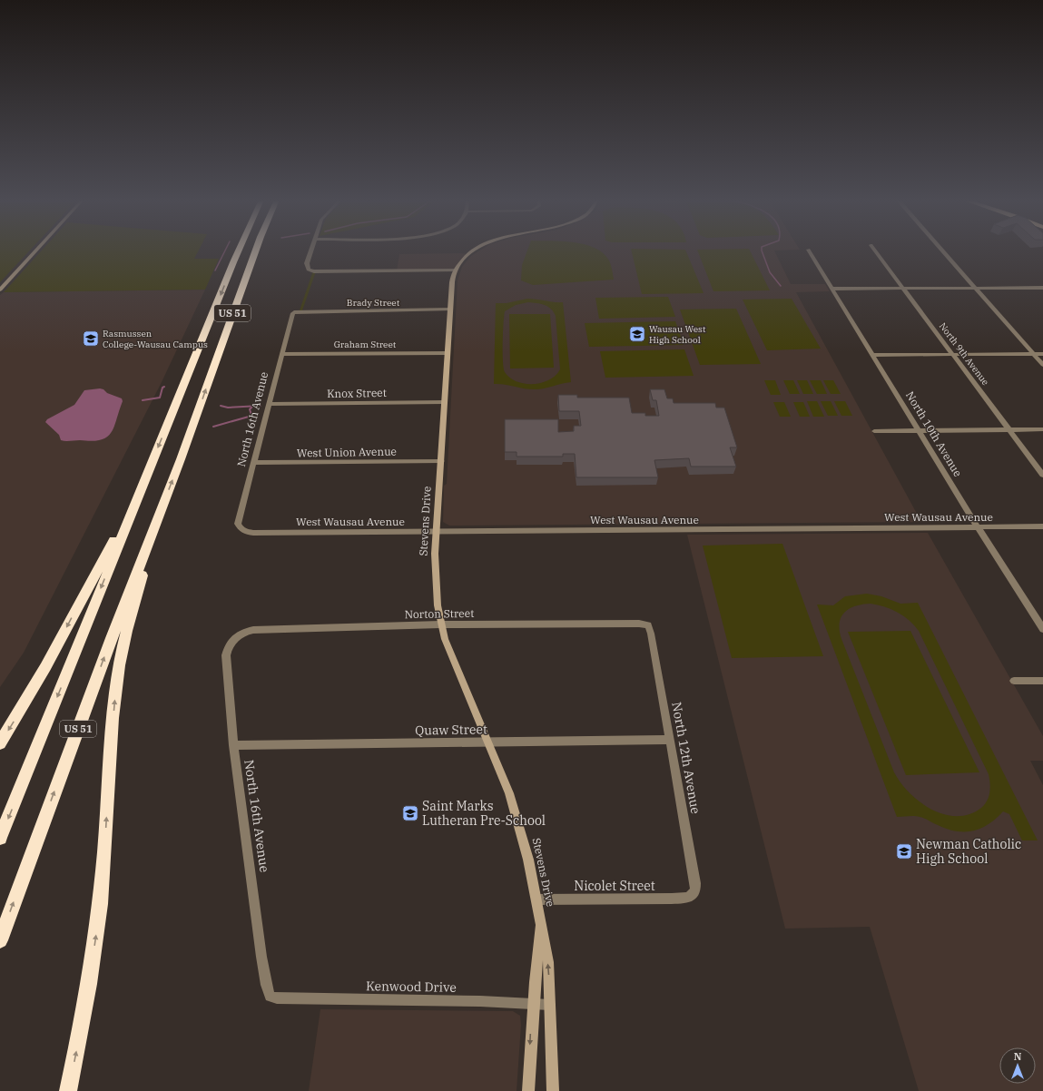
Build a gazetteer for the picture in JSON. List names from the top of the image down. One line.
{"streets":{"highway":["US 51"],"street":["Brady Street","Graham Street","North 9th Avenue","Knox Street","North 16th Avenue","North 10th Avenue","West Union Avenue","West Wausau Avenue","Stevens Drive","Norton Street","Quaw Street","North 12th Avenue","Nicolet Street","Kenwood Drive"]},"crossings":[["Brady Street","North 16th Avenue"],["Brady Street","Stevens Drive"],["Graham Street","North 16th Avenue"],["Graham Street","Stevens Drive"],["Knox Street","North 16th Avenue"],["Knox Street","Stevens Drive"],["North 16th Avenue","West Union Avenue"],["North 16th Avenue","West Wausau Avenue"],["North 16th Avenue","Norton Street"],["North 16th Avenue","Quaw Street"],["North 16th Avenue","Kenwood Drive"],["North 10th Avenue","West Wausau Avenue"],["West Union Avenue","Stevens Drive"],["West Wausau Avenue","Stevens Drive"],["Stevens Drive","Norton Street"],["Stevens Drive","Quaw Street"],["Stevens Drive","Nicolet Street"],["Stevens Drive","Kenwood Drive"],["Norton Street","North 12th Avenue"],["Quaw Street","North 12th Avenue"],["North 12th Avenue","Nicolet Street"]],"places":{"school or university":["Wausau West High School","Rasmussen College-Wausau Campus","Saint Marks Lutheran Pre-School","Newman Catholic High School"]},"north":"top"}
